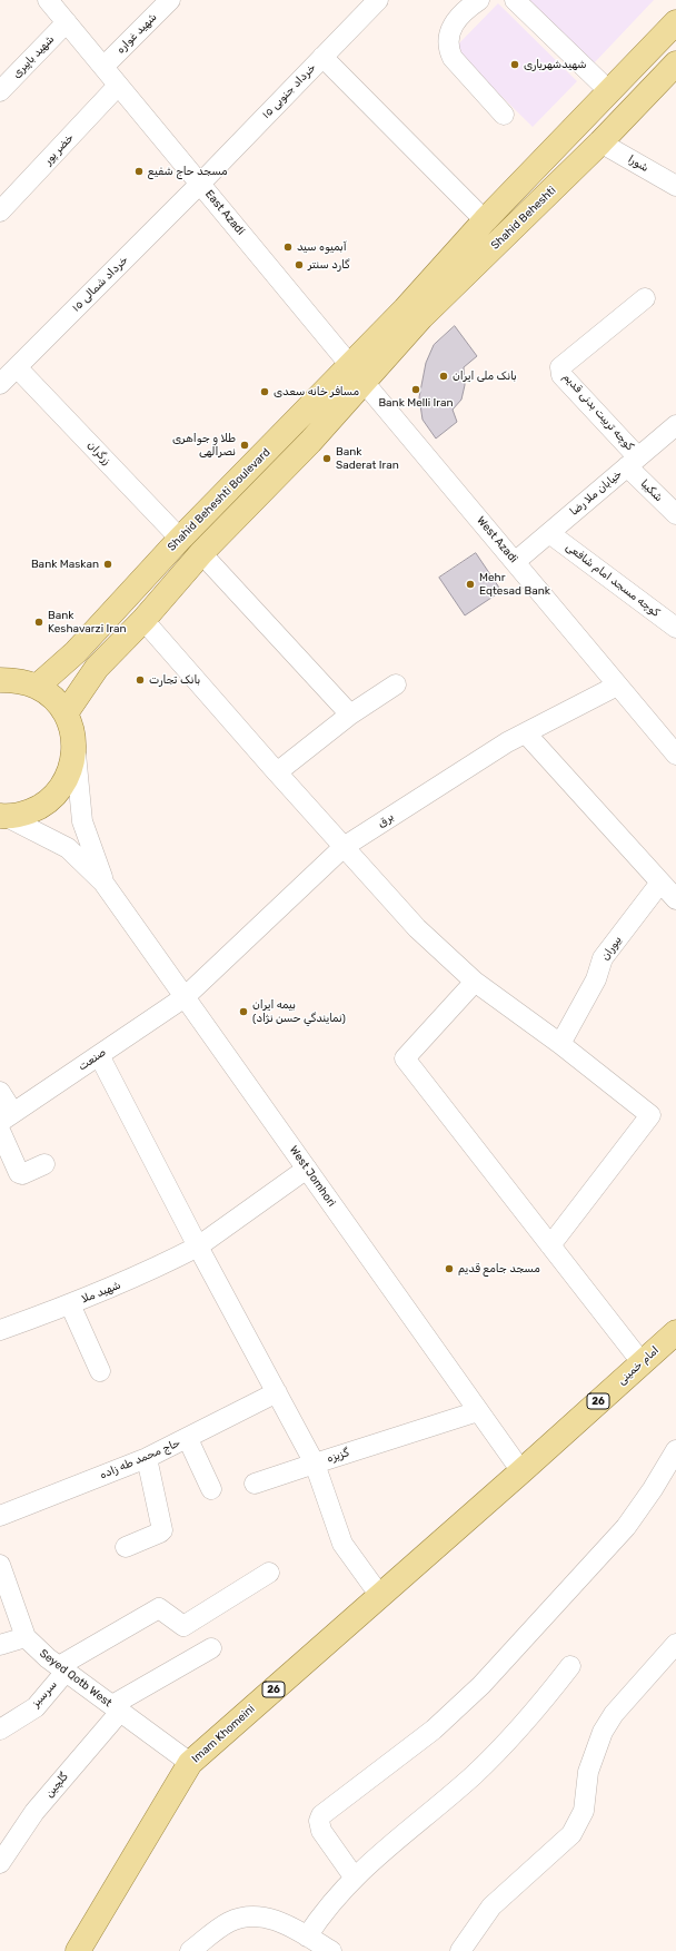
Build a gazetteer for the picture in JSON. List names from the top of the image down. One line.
{"streets":{"main road":["Shahid Beheshti Boulevard","امام خمینی","26","Imam Khomeini"],"street":["شهید غواره","شهید باپیری","۱۵ خرداد جنوبی","خضر پور","شورا","East Azadi","۱۵ خرداد شمالی","کوچه تربیت بدنی قدیم","زرگران","شکیبا","خیابان ملا رضا","West Azadi","کوچه مسجد امام شافعی","برق","بیوران","صنعت","West Jomhori","شهید ملا","گزیزه","حاج محمد طه زاده","Seyed Qotb West","سرسبز","گلچین"]},"crossings":[["شهید غواره","East Azadi"],["شهید باپیری","East Azadi"],["۱۵ خرداد جنوبی","East Azadi"],["۱۵ خرداد جنوبی","۱۵ خرداد شمالی"],["خضر پور","East Azadi"],["شورا","Shahid Beheshti Boulevard"],["East Azadi","۱۵ خرداد شمالی"],["East Azadi","Shahid Beheshti Boulevard"],["East Azadi","West Azadi"],["۱۵ خرداد شمالی","زرگران"],["کوچه تربیت بدنی قدیم","شکیبا"],["کوچه تربیت بدنی قدیم","خیابان ملا رضا"],["زرگران","Shahid Beheshti Boulevard"],["شکیبا","خیابان ملا رضا"],["خیابان ملا رضا","West Azadi"],["خیابان ملا رضا","کوچه مسجد امام شافعی"],["West Azadi","برق"],["برق","صنعت"],["برق","West Jomhori"],["صنعت","West Jomhori"],["West Jomhori","شهید ملا"],["West Jomhori","امام خمینی"],["West Jomhori","گزیزه"],["West Jomhori","Imam Khomeini"],["امام خمینی","Imam Khomeini"],["گزیزه","Imam Khomeini"],["Seyed Qotb West","سرسبز"],["Seyed Qotb West","Imam Khomeini"],["Seyed Qotb West","گلچین"]],"places":["شهیدشهریاری","مسجد حاج شفیع","آبمیوه سید","گارد سنتر","بانک ملی ایران","Bank Melli Iran","مسافر خانه سعدی","طلا و جواهری نصرالهی","Bank Saderat Iran","Bank Maskan","Mehr Eqtesad Bank","Bank Keshavarzi Iran","بانک تجارت","بيمه ايران (نمايندگي حسن نژاد)","مسجد جامع قدیم"]}
